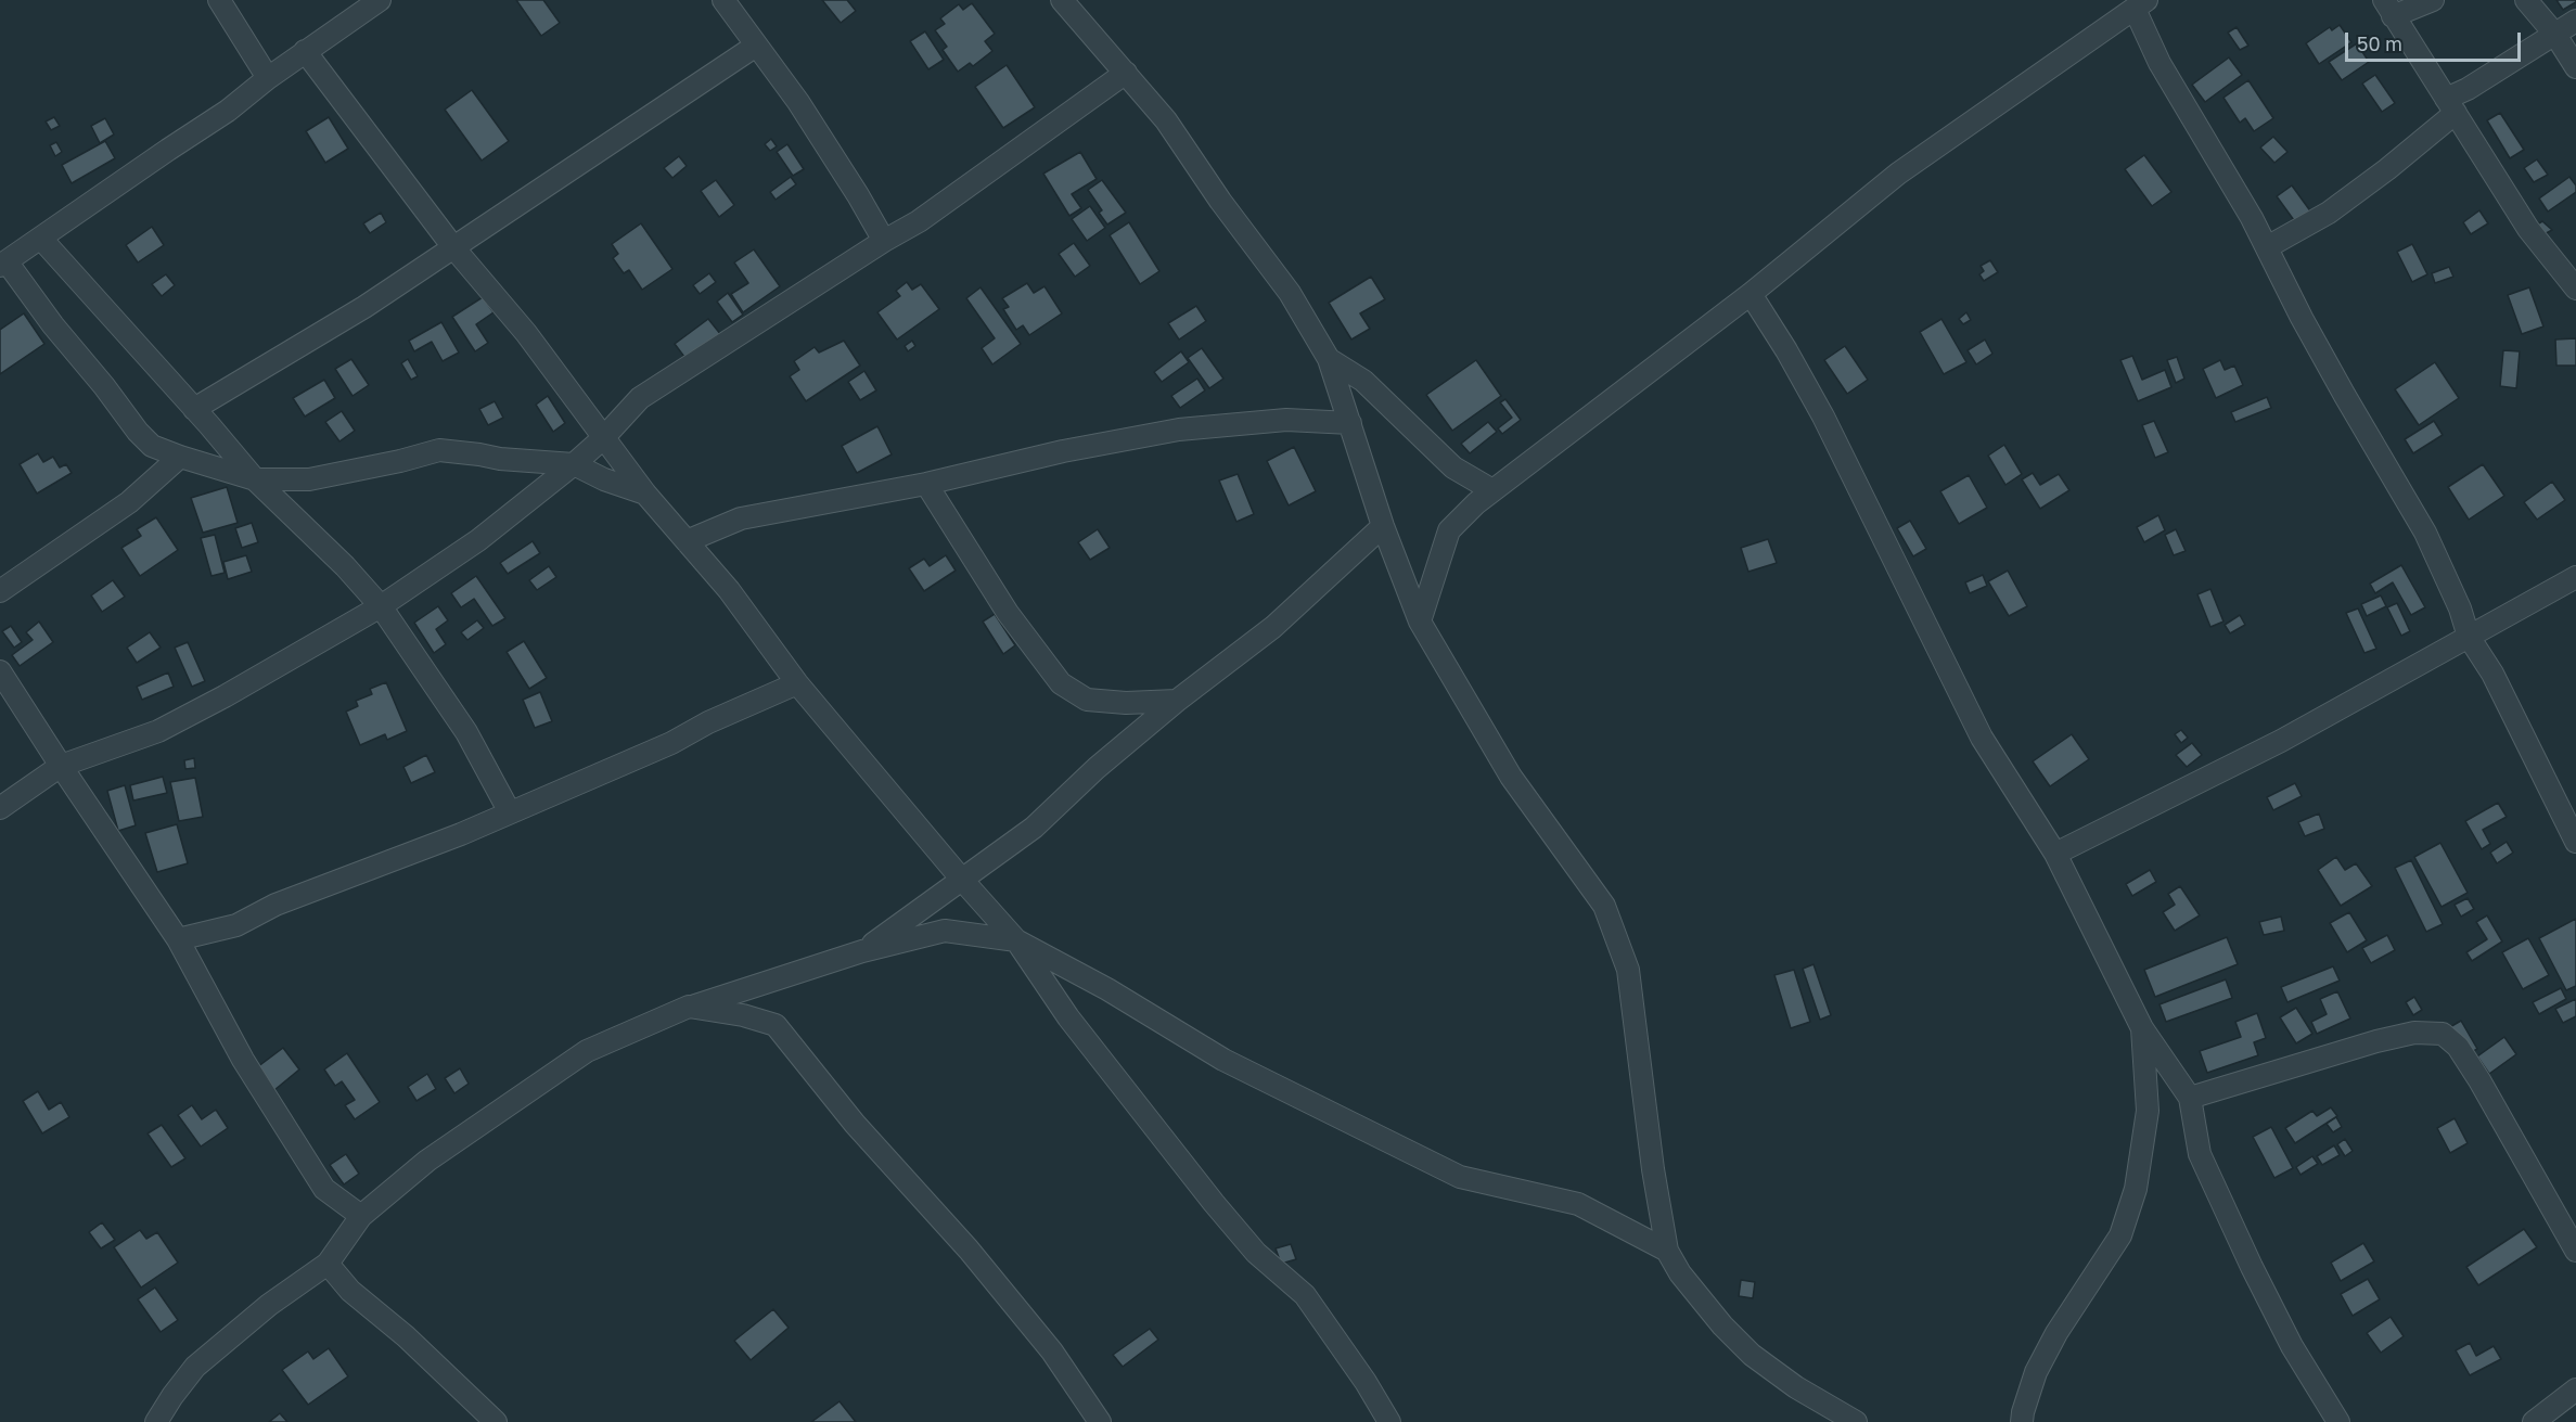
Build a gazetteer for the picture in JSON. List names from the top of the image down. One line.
{"scale_bar":"50 m"}
